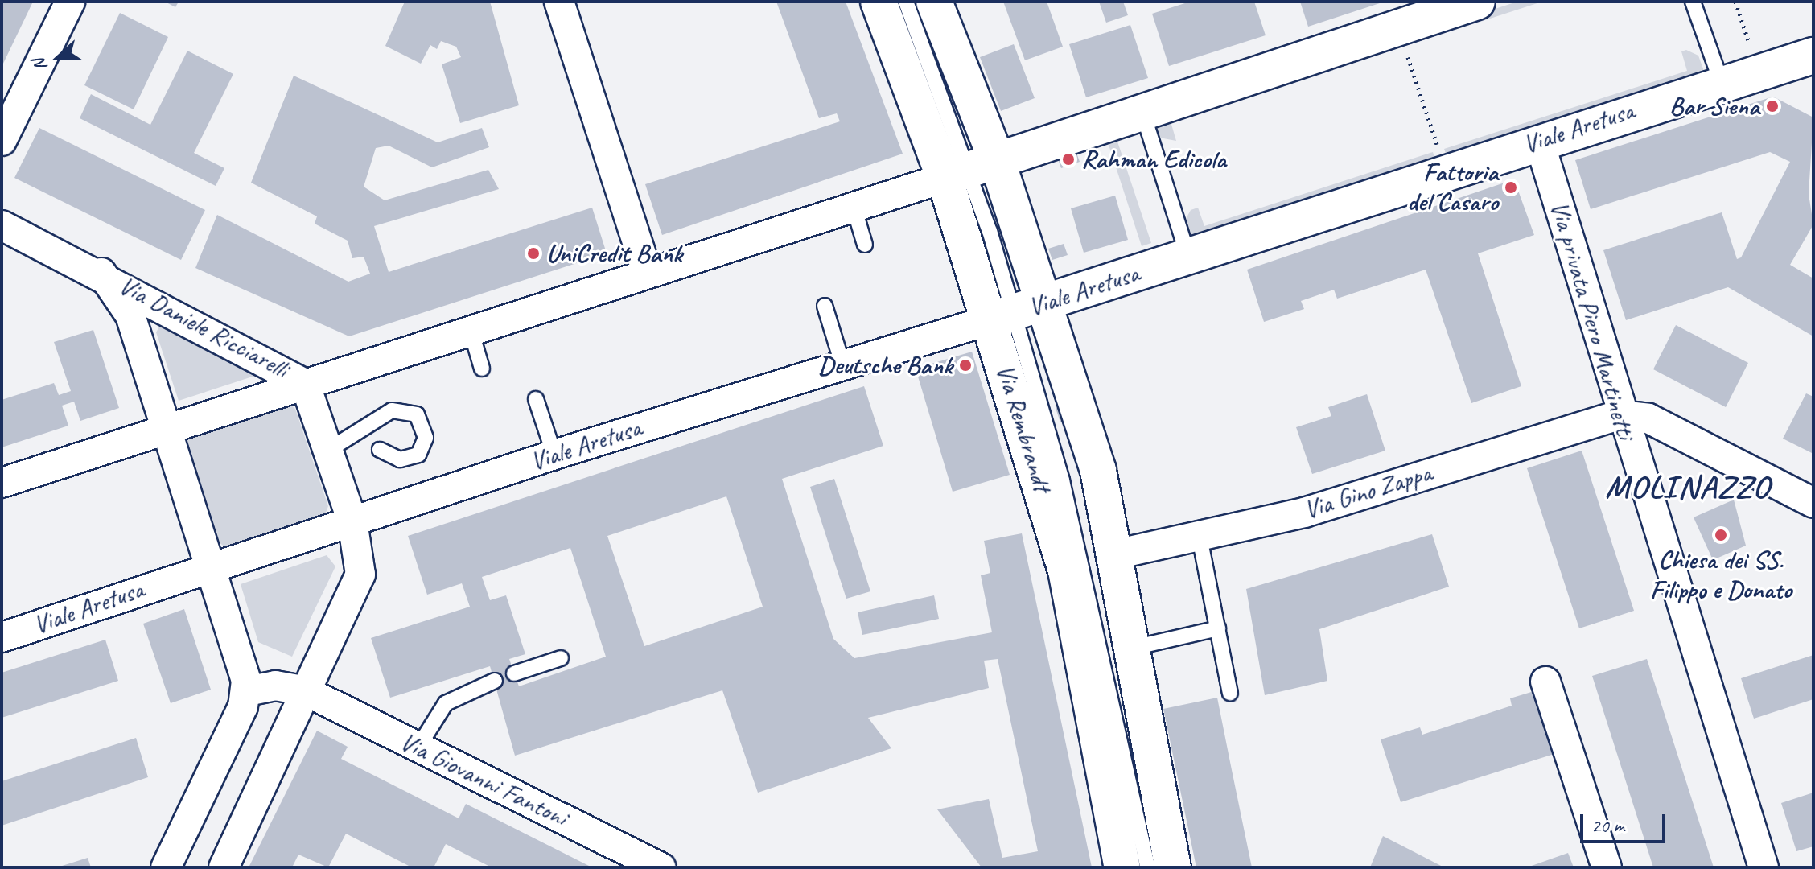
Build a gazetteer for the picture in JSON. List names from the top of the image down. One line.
{"streets":{"street":["Viale Aretusa","Via privata Piero Martinetti","Via Daniele Ricciarelli","Via Rembrandt","Via Gino Zappa","Via Giovanni Fantoni"]},"crossings":[["Viale Aretusa","Via privata Piero Martinetti"],["Viale Aretusa","Via Rembrandt"],["Via privata Piero Martinetti","Via Gino Zappa"],["Via Rembrandt","Via Gino Zappa"]],"districts":["MOLINAZZO"],"places":["Bar Siena","Rahman Edicola","Fattoria del Casaro","UniCredit Bank","Deutsche Bank","Chiesa dei SS. Filippo e Donato"],"scale_bar":"20 m","north":"left"}
